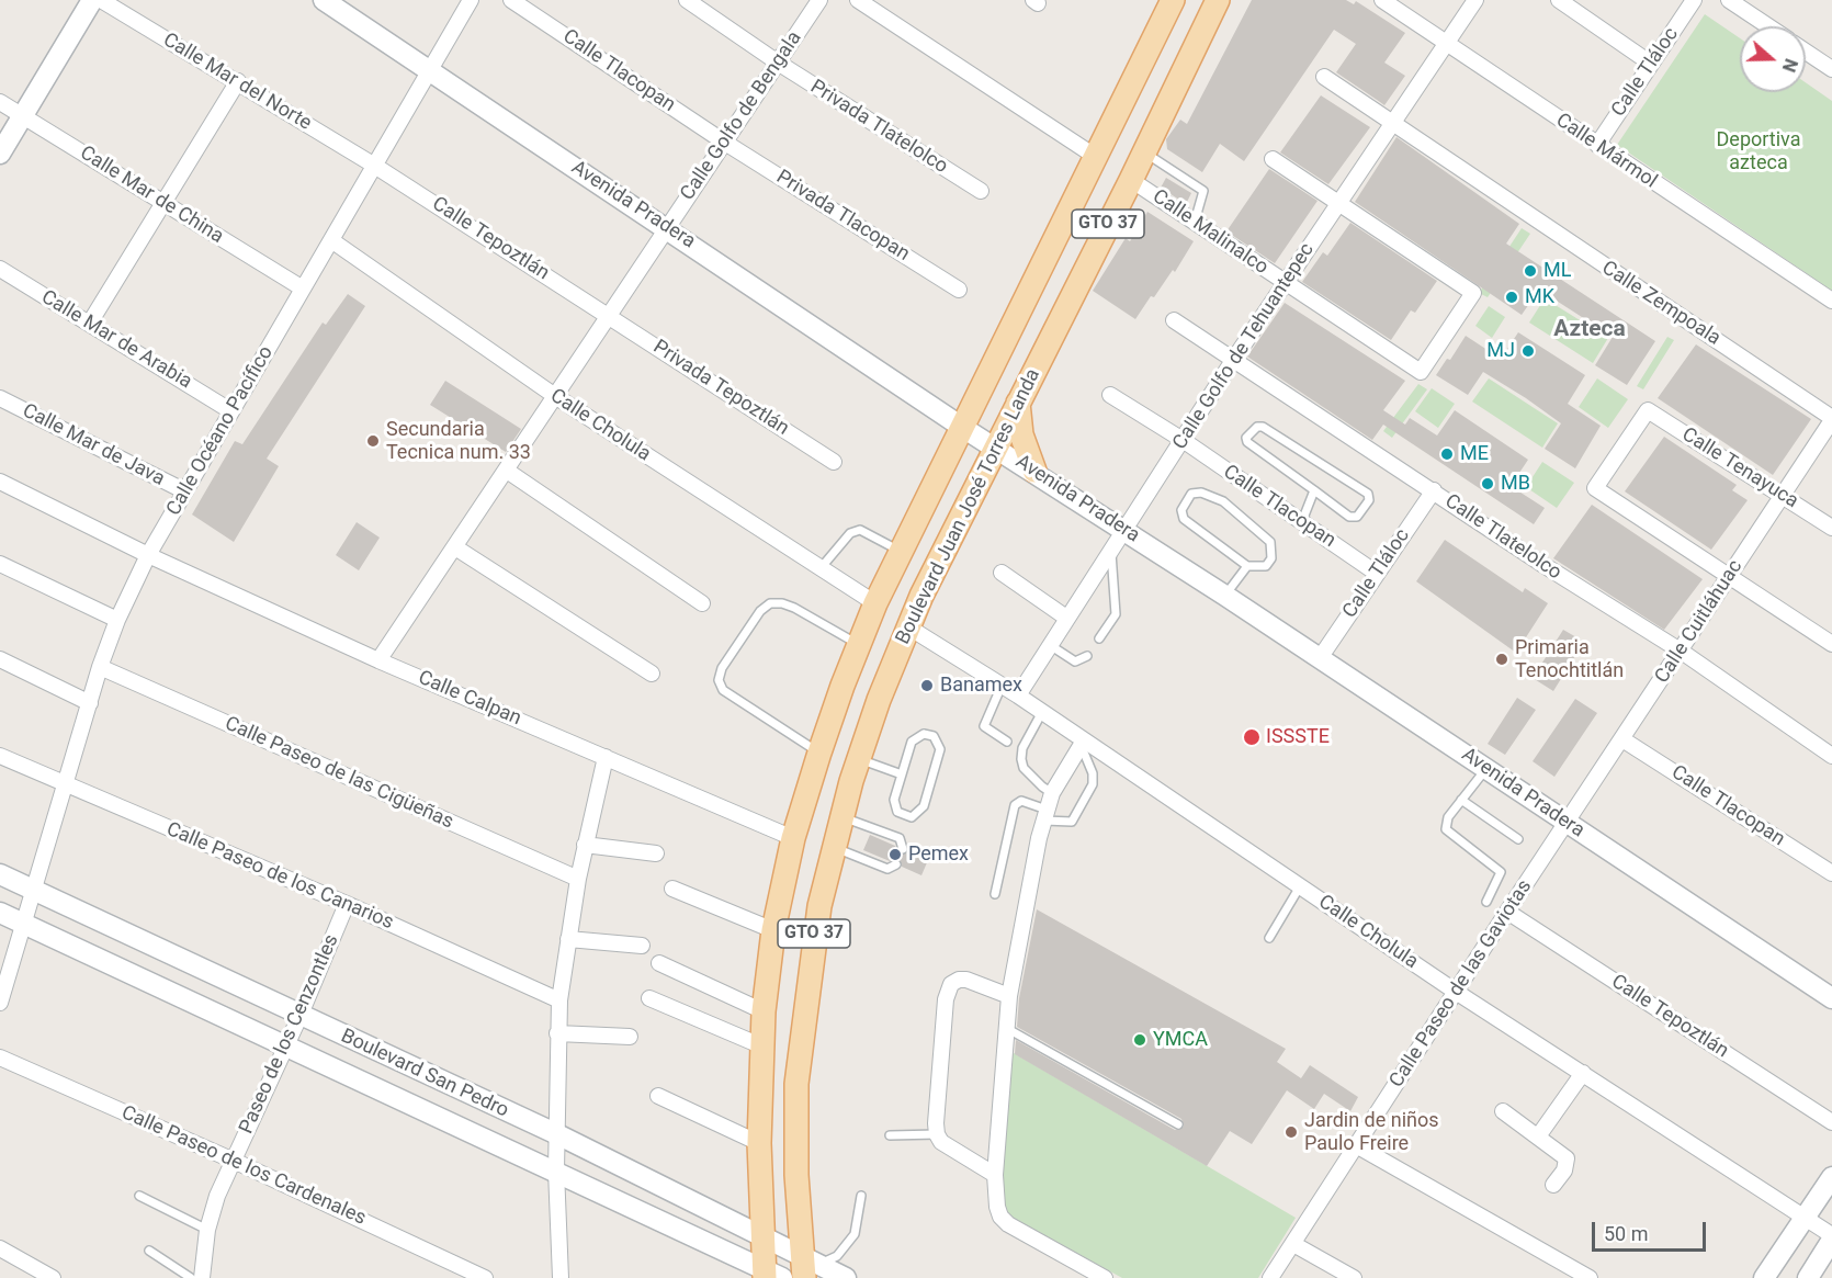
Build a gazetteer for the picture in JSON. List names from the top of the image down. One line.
{"streets":{"main road":["GTO 37","Boulevard Juan José Torres Landa"],"street":["Calle Tlacopan","Calle Tláloc","Calle Mar del Norte","Calle Golfo de Bengala","Privada Tlatelolco","Calle Mármol","Calle Mar de China","Avenida Pradera","Privada Tlacopan","Calle Malinalco","Calle Tepoztlán","Calle Zempoala","Calle Mar de Arabia","Calle Golfo de Tehuantepec","Privada Tepoztlán","Calle Cholula","Calle Océano Pacífico","Calle Mar de Java","Calle Tenayuca","Calle Tlatelolco","Calle Cuitláhuac","Calle Calpan","Calle Paseo de las Cigüeñas","Calle Paseo de los Canarios","Calle Paseo de las Gaviotas","Paseo de los Cenzontles","Boulevard San Pedro","Calle Paseo de los Cardenales"]},"crossings":[["Calle Tlacopan","Calle Tláloc"],["Calle Tlacopan","Calle Golfo de Bengala"],["Calle Tlacopan","Privada Tlacopan"],["Calle Tlacopan","Calle Golfo de Tehuantepec"],["Calle Tlacopan","Calle Cuitláhuac"],["Calle Tláloc","Calle Mármol"],["Calle Tláloc","Avenida Pradera"],["Calle Tláloc","Calle Tlatelolco"],["Calle Mar del Norte","Calle Tepoztlán"],["Calle Mar del Norte","Calle Océano Pacífico"],["Calle Golfo de Bengala","Privada Tlatelolco"],["Calle Golfo de Bengala","Avenida Pradera"],["Calle Golfo de Bengala","Privada Tlacopan"],["Calle Golfo de Bengala","Calle Tepoztlán"],["Calle Golfo de Bengala","Privada Tepoztlán"],["Calle Golfo de Bengala","Calle Cholula"],["Calle Golfo de Bengala","Calle Calpan"],["Calle Mármol","Calle Golfo de Tehuantepec"],["Calle Mar de China","Calle Océano Pacífico"],["Avenida Pradera","Calle Golfo de Tehuantepec"],["Avenida Pradera","Calle Océano Pacífico"],["Avenida Pradera","Boulevard Juan José Torres Landa"],["Avenida Pradera","Calle Cuitláhuac"],["Avenida Pradera","Calle Paseo de las Gaviotas"],["Calle Malinalco","Calle Golfo de Tehuantepec"],["Calle Malinalco","Boulevard Juan José Torres Landa"],["Calle Tepoztlán","Privada Tepoztlán"],["Calle Tepoztlán","Calle Océano Pacífico"],["Calle Tepoztlán","Calle Paseo de las Gaviotas"],["Calle Zempoala","Calle Golfo de Tehuantepec"],["Calle Zempoala","Calle Cuitláhuac"],["Calle Mar de Arabia","Calle Océano Pacífico"],["Calle Golfo de Tehuantepec","Calle Cholula"],["Calle Golfo de Tehuantepec","Calle Tlatelolco"],["Calle Cholula","Calle Océano Pacífico"],["Calle Cholula","Boulevard Juan José Torres Landa"],["Calle Cholula","Calle Paseo de las Gaviotas"],["Calle Océano Pacífico","Calle Mar de Java"],["Calle Océano Pacífico","Calle Calpan"],["Calle Océano Pacífico","Calle Paseo de las Cigüeñas"],["Calle Océano Pacífico","Calle Paseo de los Canarios"],["Calle Océano Pacífico","Boulevard San Pedro"],["Calle Tenayuca","Calle Cuitláhuac"],["Boulevard Juan José Torres Landa","Calle Calpan"],["Boulevard Juan José Torres Landa","Boulevard San Pedro"],["Calle Tlatelolco","Calle Cuitláhuac"],["Calle Cuitláhuac","Calle Paseo de las Gaviotas"],["Calle Paseo de los Canarios","Paseo de los Cenzontles"],["Paseo de los Cenzontles","Boulevard San Pedro"],["Paseo de los Cenzontles","Calle Paseo de los Cardenales"]],"districts":["Azteca"],"parks":["Deportiva azteca"],"places":["ML","MK","MJ","Secundaria Tecnica num. 33","ME","MB","Primaria Tenochtitlán","Banamex","ISSSTE","Pemex","YMCA","Jardin de niños Paulo Freire"],"scale_bar":"50 m","north":"right"}
